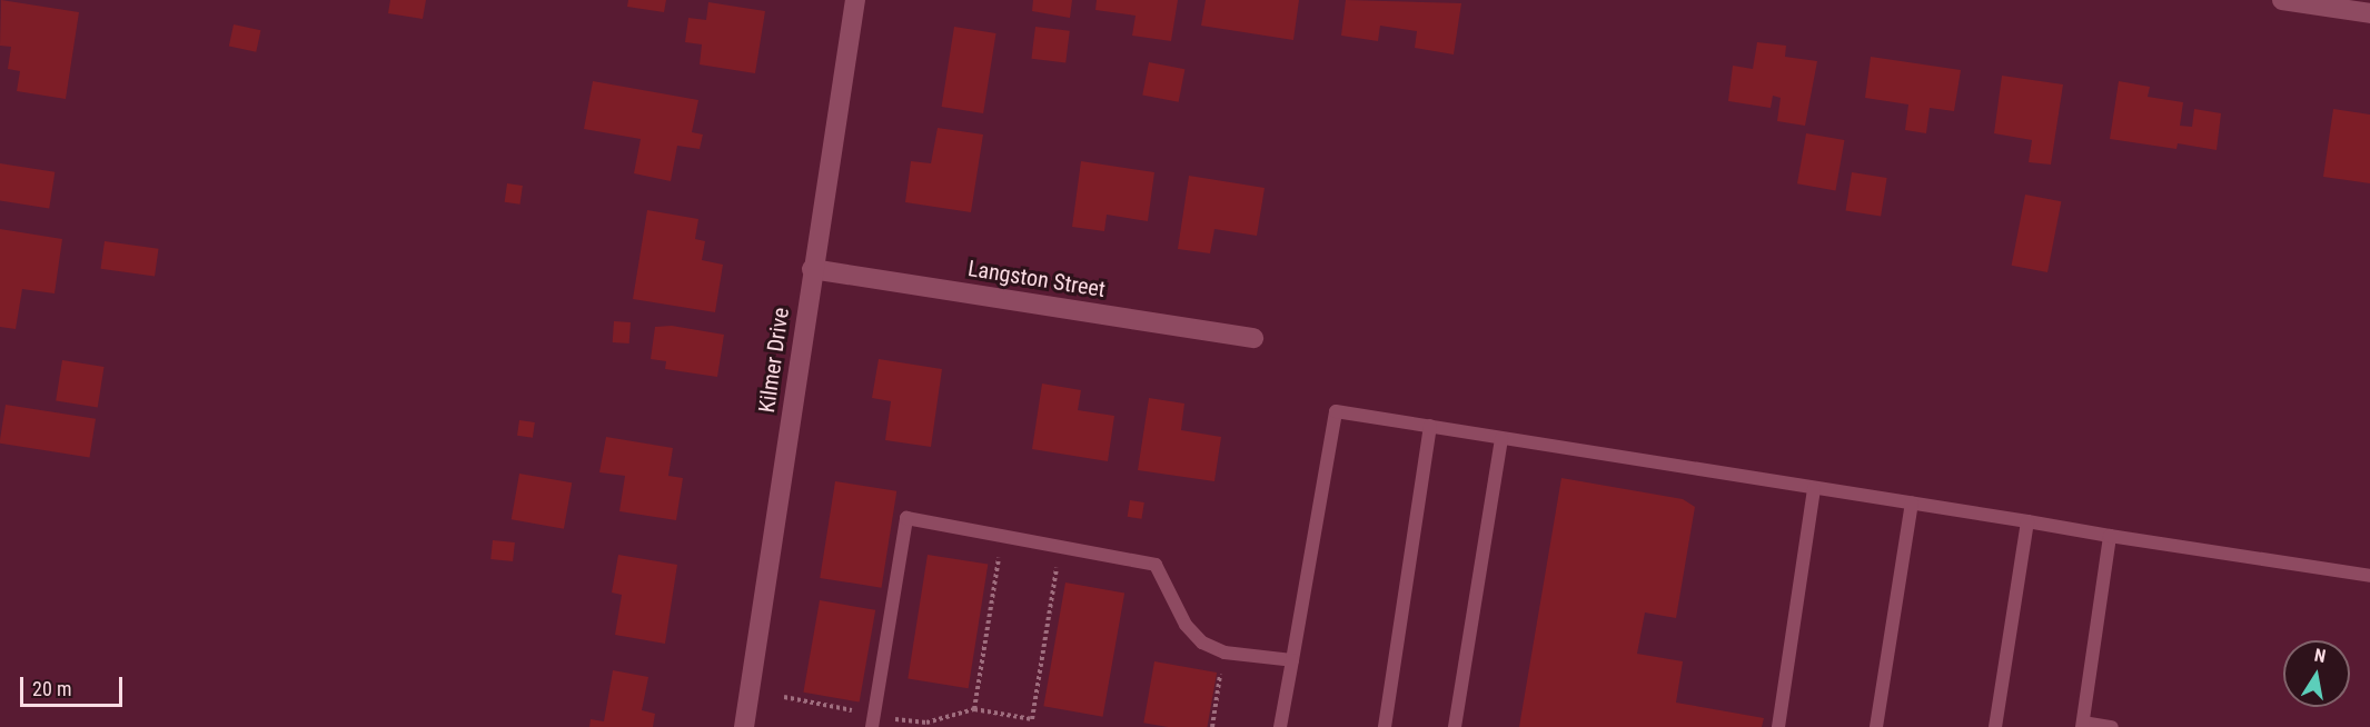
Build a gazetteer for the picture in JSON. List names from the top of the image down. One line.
{"streets":{"street":["Langston Street","Kilmer Drive"]},"crossings":[["Langston Street","Kilmer Drive"]],"scale_bar":"20 m","north":"top"}
